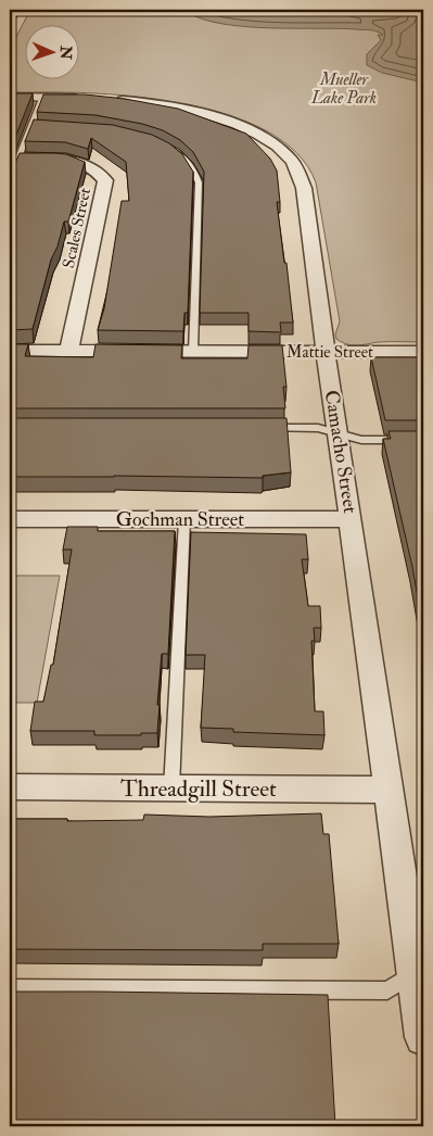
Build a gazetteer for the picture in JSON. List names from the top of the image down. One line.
{"streets":{"street":["Scales Street","Mattie Street","Camacho Street","Gochman Street","Threadgill Street"]},"crossings":[["Scales Street","Mattie Street"],["Mattie Street","Camacho Street"],["Camacho Street","Gochman Street"],["Camacho Street","Threadgill Street"]],"parks":["Mueller Lake Park"],"north":"right"}
